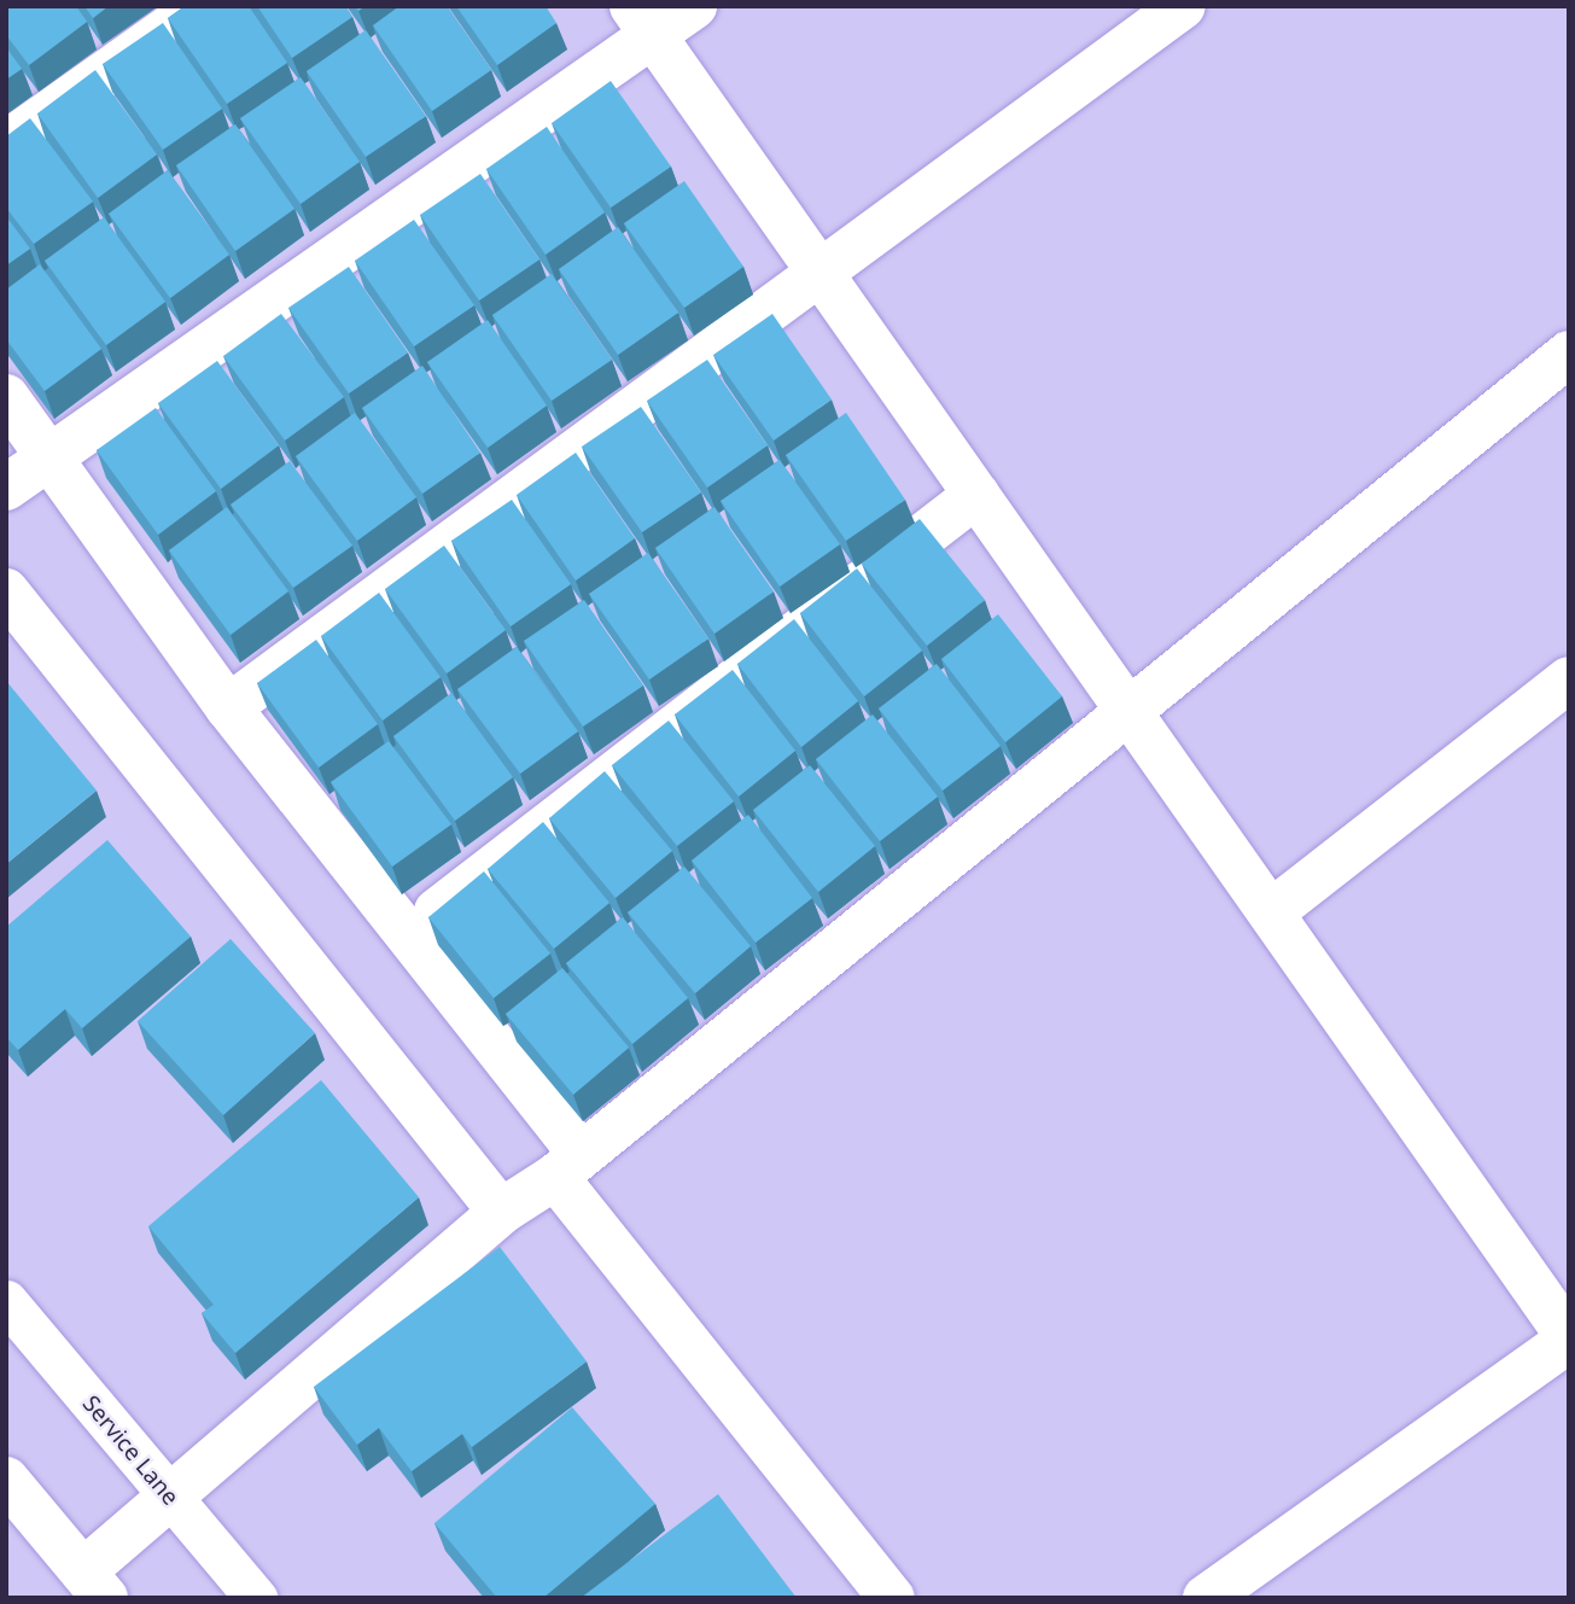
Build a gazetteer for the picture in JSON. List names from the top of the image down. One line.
{"streets":{"lane":["Service Lane"]}}
